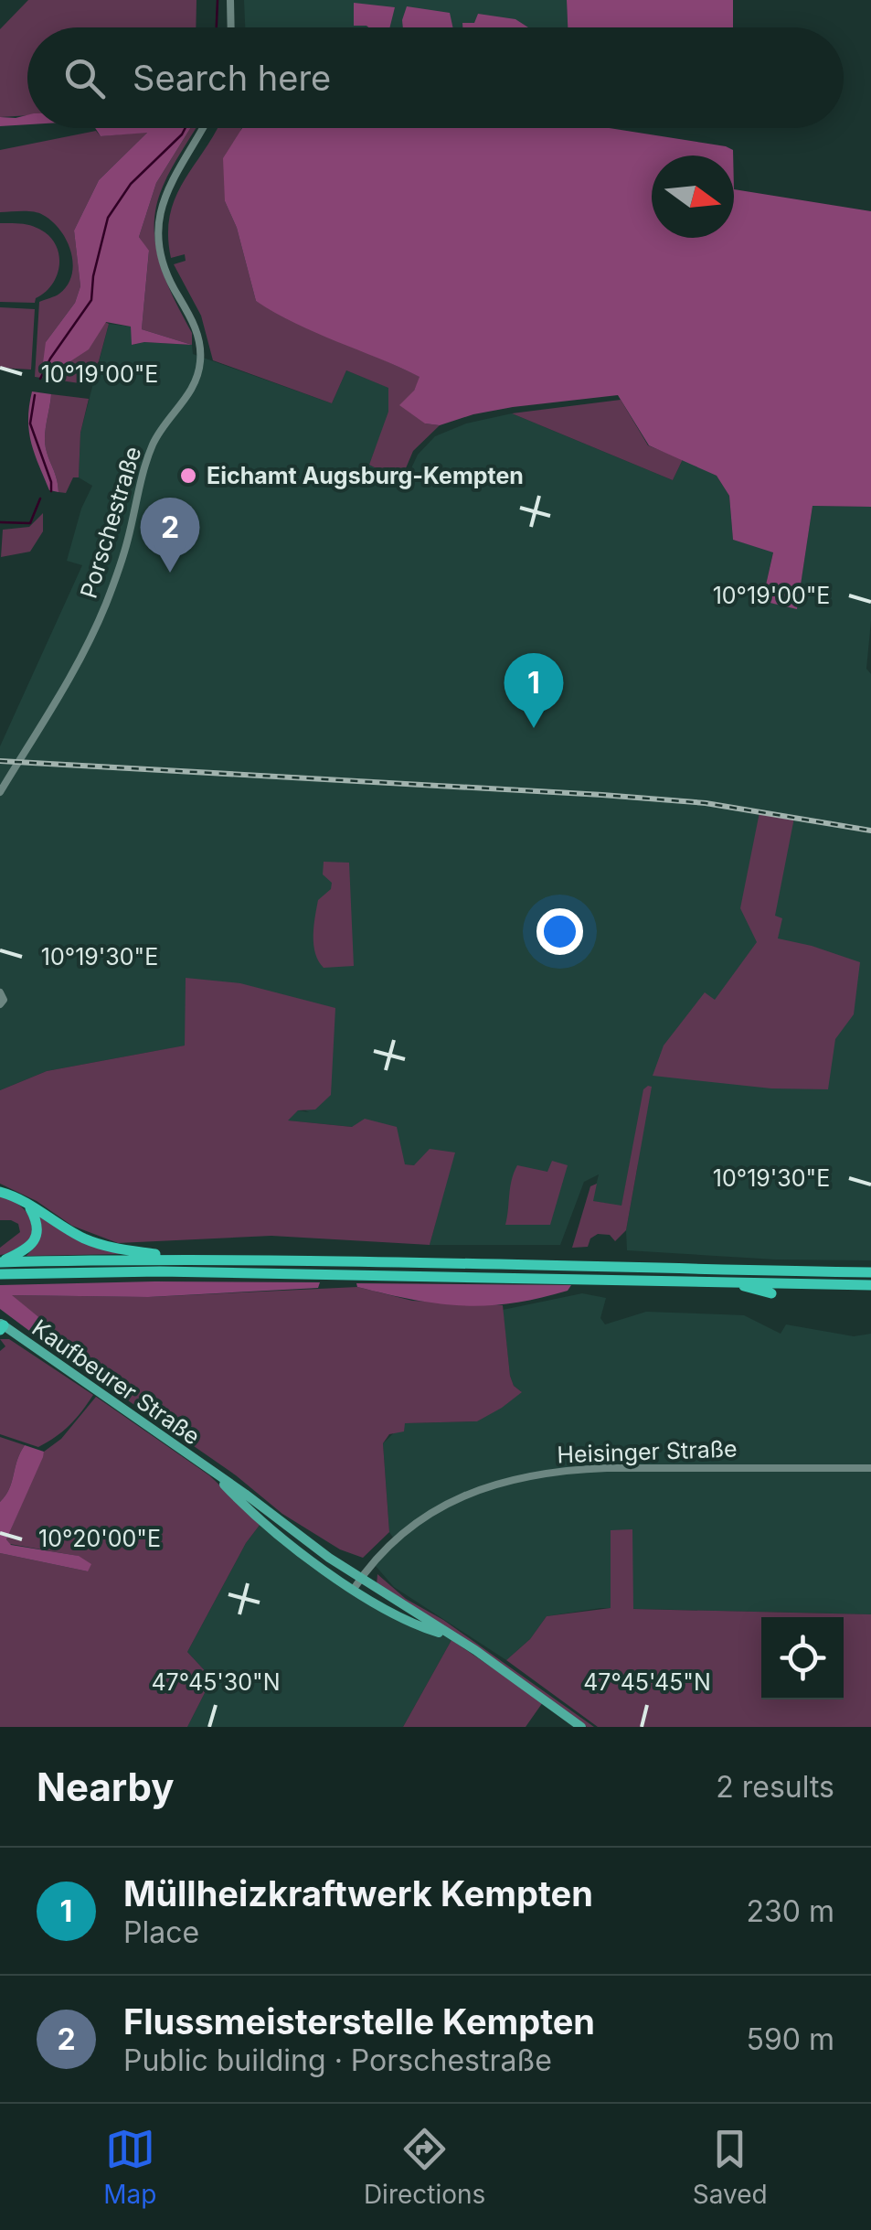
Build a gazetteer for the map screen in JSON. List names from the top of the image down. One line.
{"streets":{"main road":["Kaufbeurer Straße"],"street":["Porschestraße","Heisinger Straße"]},"crossings":[["Kaufbeurer Straße","Heisinger Straße"]],"places":["Eichamt Augsburg-Kempten"],"north":"right","page":{"search":"Search here","pins":["2","1"],"heading":["Nearby","2 results"],"list":[{"mark":"1","name":"Müllheizkraftwerk Kempten","note":"Place","value":"230 m"},{"mark":"2","name":"Flussmeisterstelle Kempten","note":"Public building · Porschestraße","value":"590 m"}],"nav":["Map","Directions","Saved"]},"coordinates":["10°19'00\"E","10°19'30\"E","10°20'00\"E","47°45'30\"N","47°45'45\"N"]}
